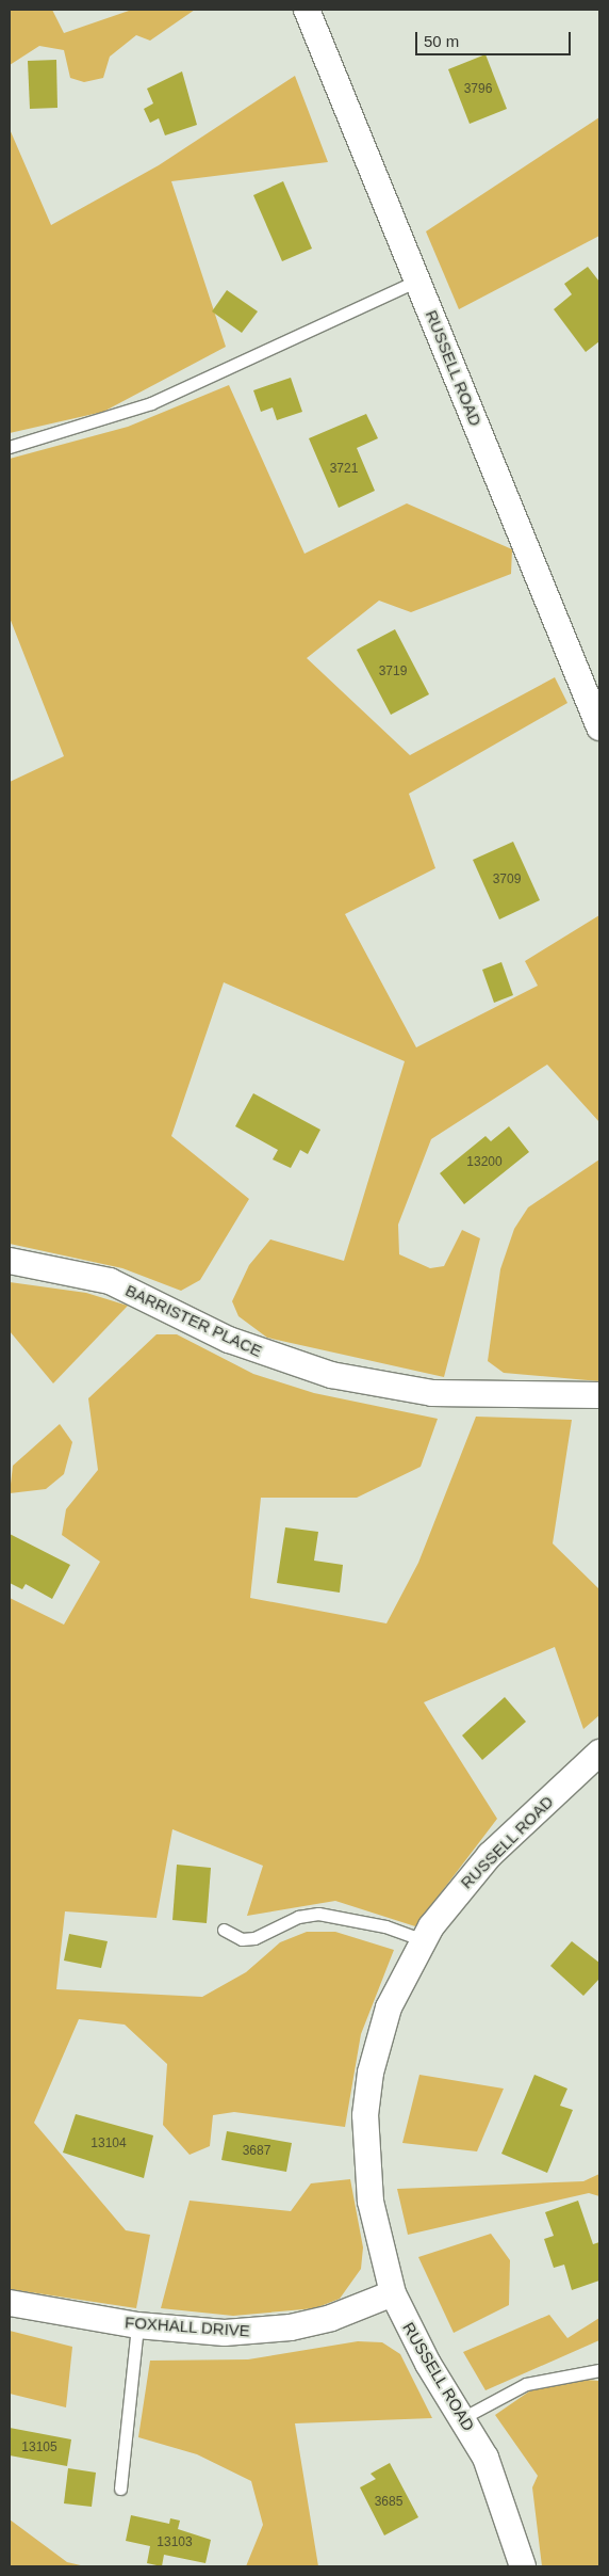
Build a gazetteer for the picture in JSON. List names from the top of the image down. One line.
{"streets":{"street":["RUSSELL ROAD","BARRISTER PLACE","FOXHALL DRIVE"]},"crossings":[["RUSSELL ROAD","FOXHALL DRIVE"]],"house_numbers":["3796","3721","3719","3709","13200","13104","3687","13105","3685","13103"],"scale_bar":"50 m"}
